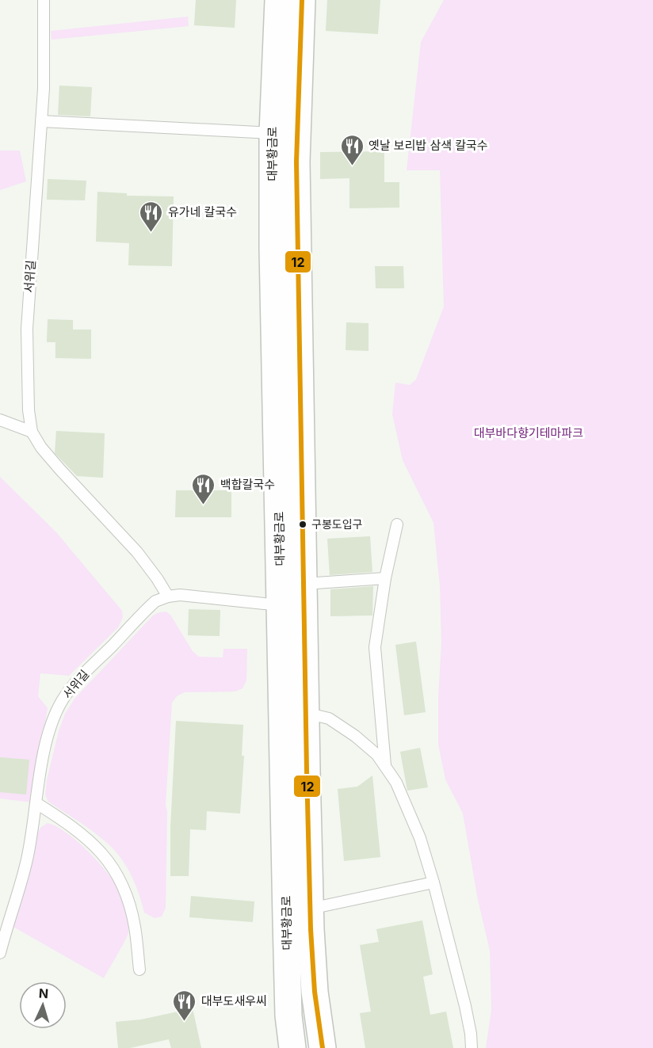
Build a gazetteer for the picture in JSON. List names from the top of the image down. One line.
{"streets":{"main road":["대부황금로"],"lane":["서위길"]},"crossings":[["대부황금로","서위길"]],"parks":["대부바다향기테마파크"],"places":{"restaurant":["옛날 보리밥 삼색 칼국수","유가네 칼국수","백합칼국수","대부도새우씨"],"other":["구봉도입구"]},"lines":["transit line 12"],"north":"top"}
